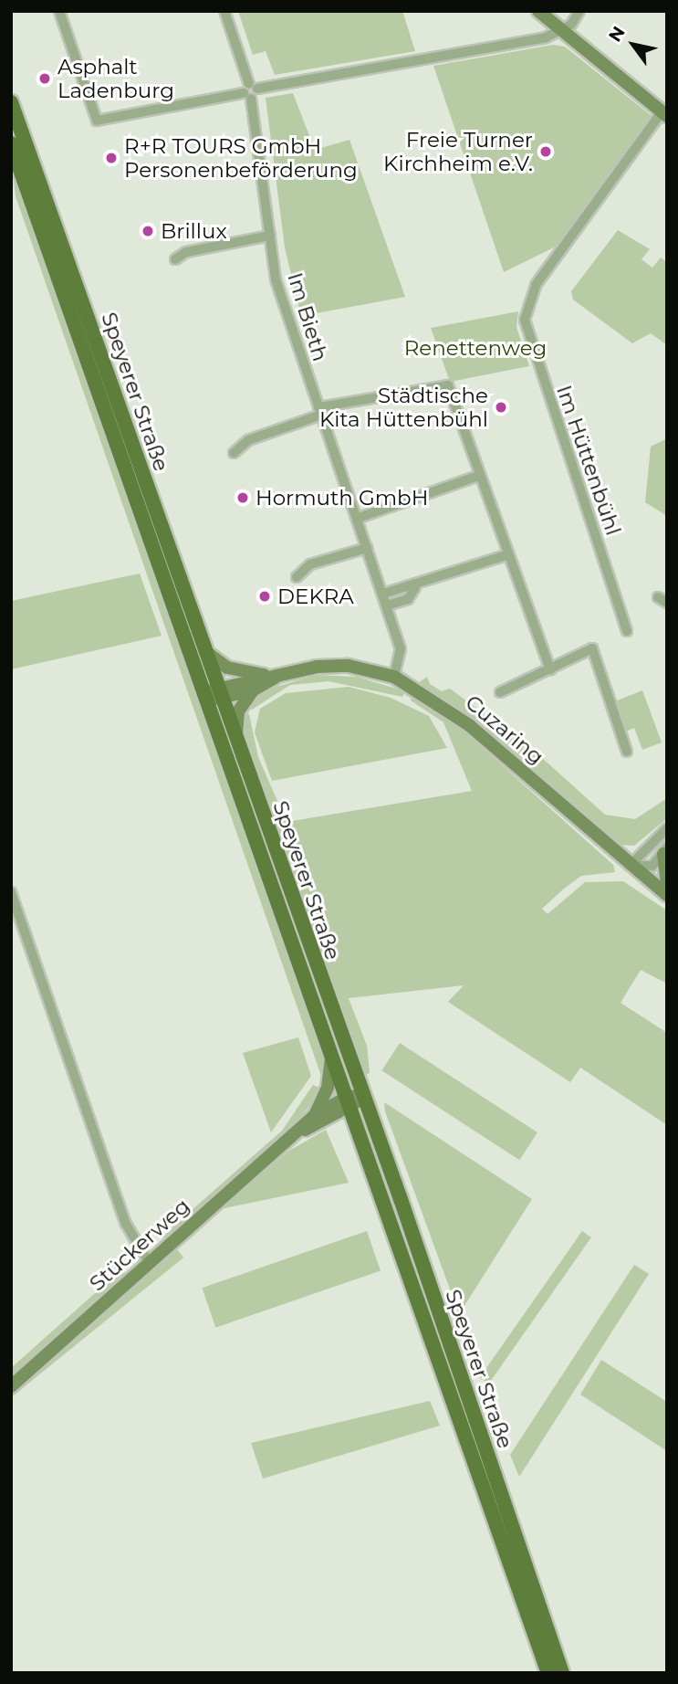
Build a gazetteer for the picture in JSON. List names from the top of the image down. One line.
{"streets":{"main road":["Speyerer Straße","Cuzaring","Stückerweg"],"street":["Im Bieth","Im Hüttenbühl"]},"crossings":[["Im Bieth","Cuzaring"],["Speyerer Straße","Cuzaring"],["Speyerer Straße","Stückerweg"]],"parks":["Renettenweg"],"places":["Asphalt Ladenburg","Freie Turner Kirchheim e.V.","R+R TOURS GmbH Personenbeförderung","Brillux","Städtische Kita Hüttenbühl","Hormuth GmbH","DEKRA"],"north":"top left"}
